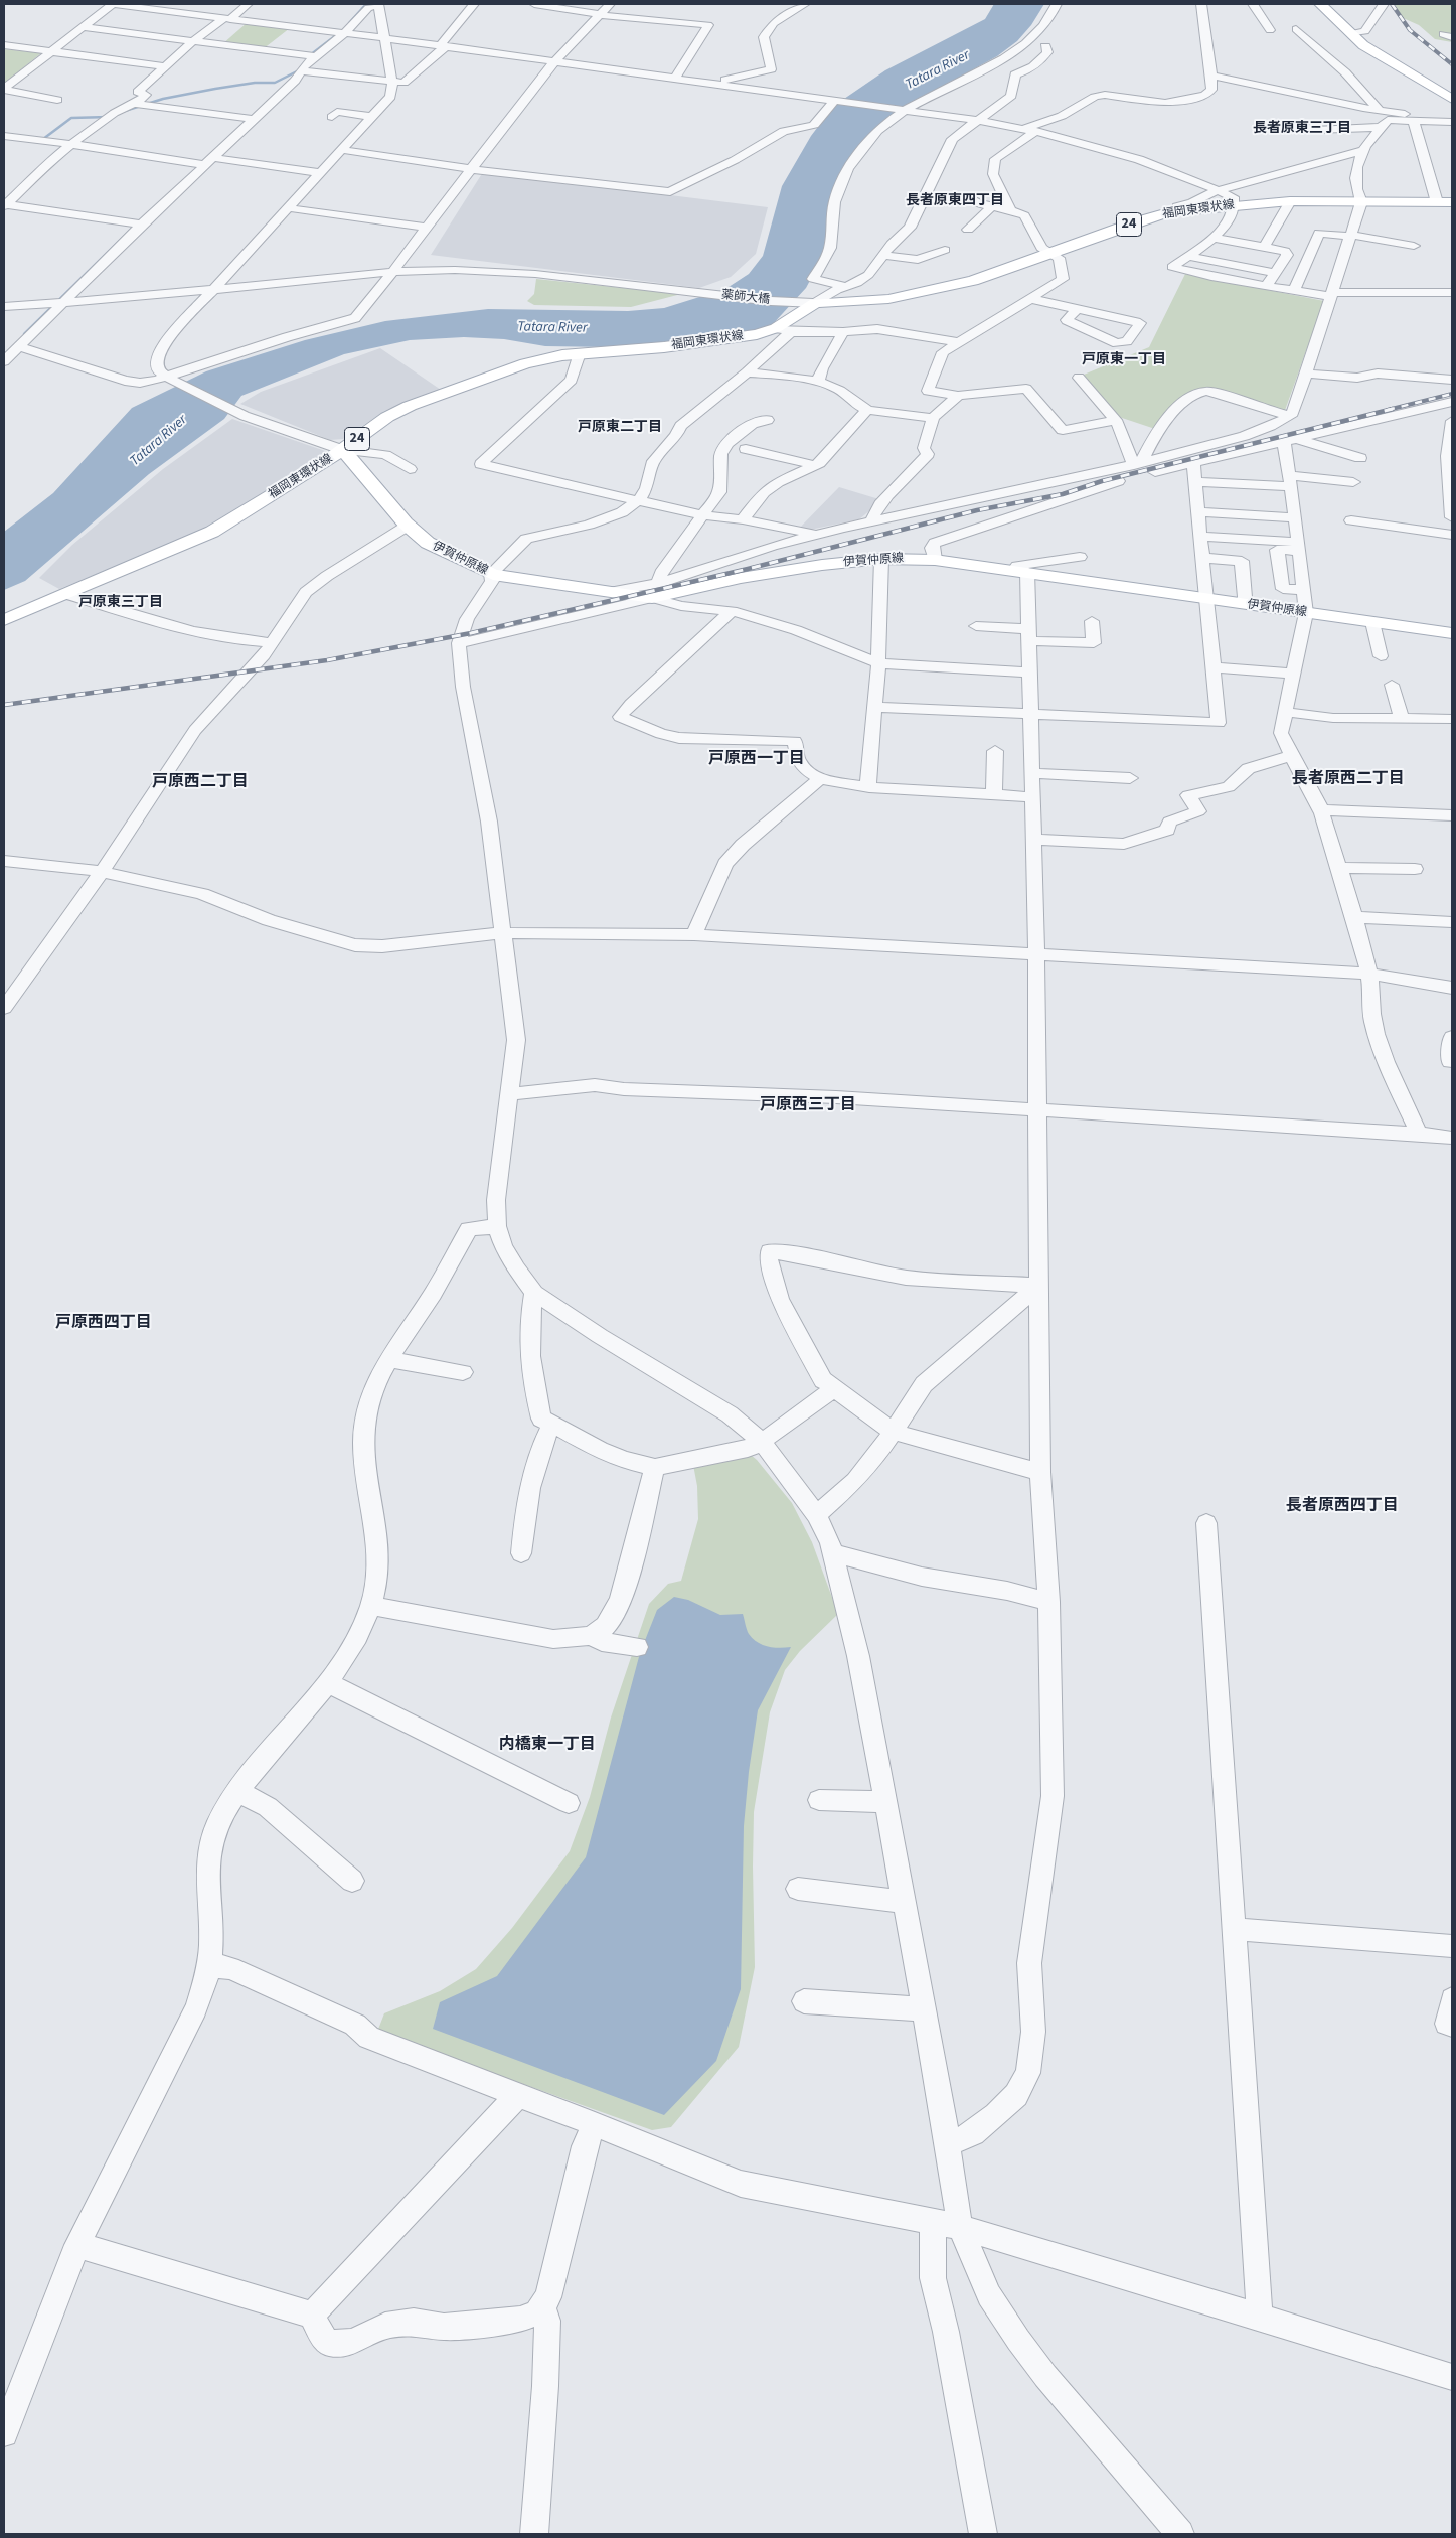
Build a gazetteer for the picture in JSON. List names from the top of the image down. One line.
{"streets":{"main road":["福岡東環状線","24","伊賀仲原線"],"street":["薬師大橋"]},"crossings":[["福岡東環状線","伊賀仲原線"]],"districts":["長者原東三丁目","長者原東四丁目","戸原東一丁目","戸原東二丁目","戸原東三丁目","戸原西一丁目","長者原西二丁目","戸原西二丁目","戸原西三丁目","戸原西四丁目","長者原西四丁目","内橋東一丁目"],"water":["Tatara River"]}
